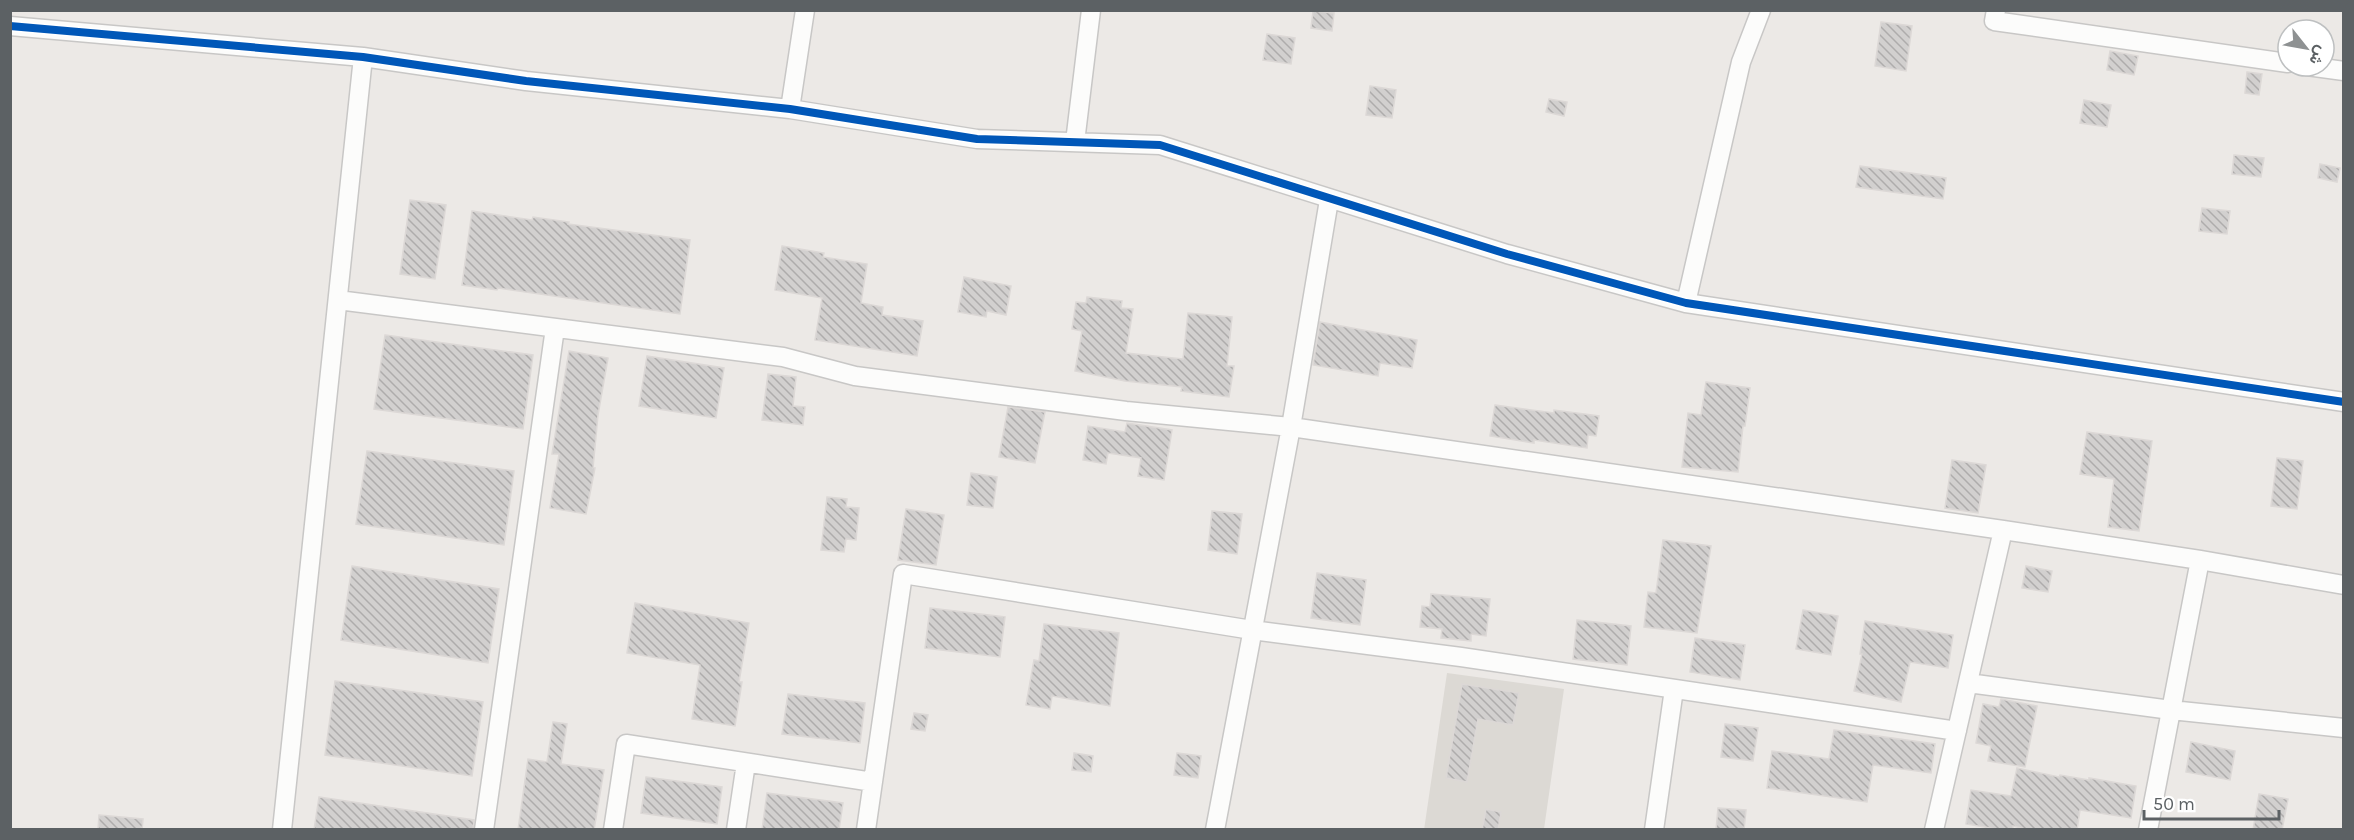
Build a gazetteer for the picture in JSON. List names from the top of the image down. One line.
{"scale_bar":"50 m","north":"bottom right"}
